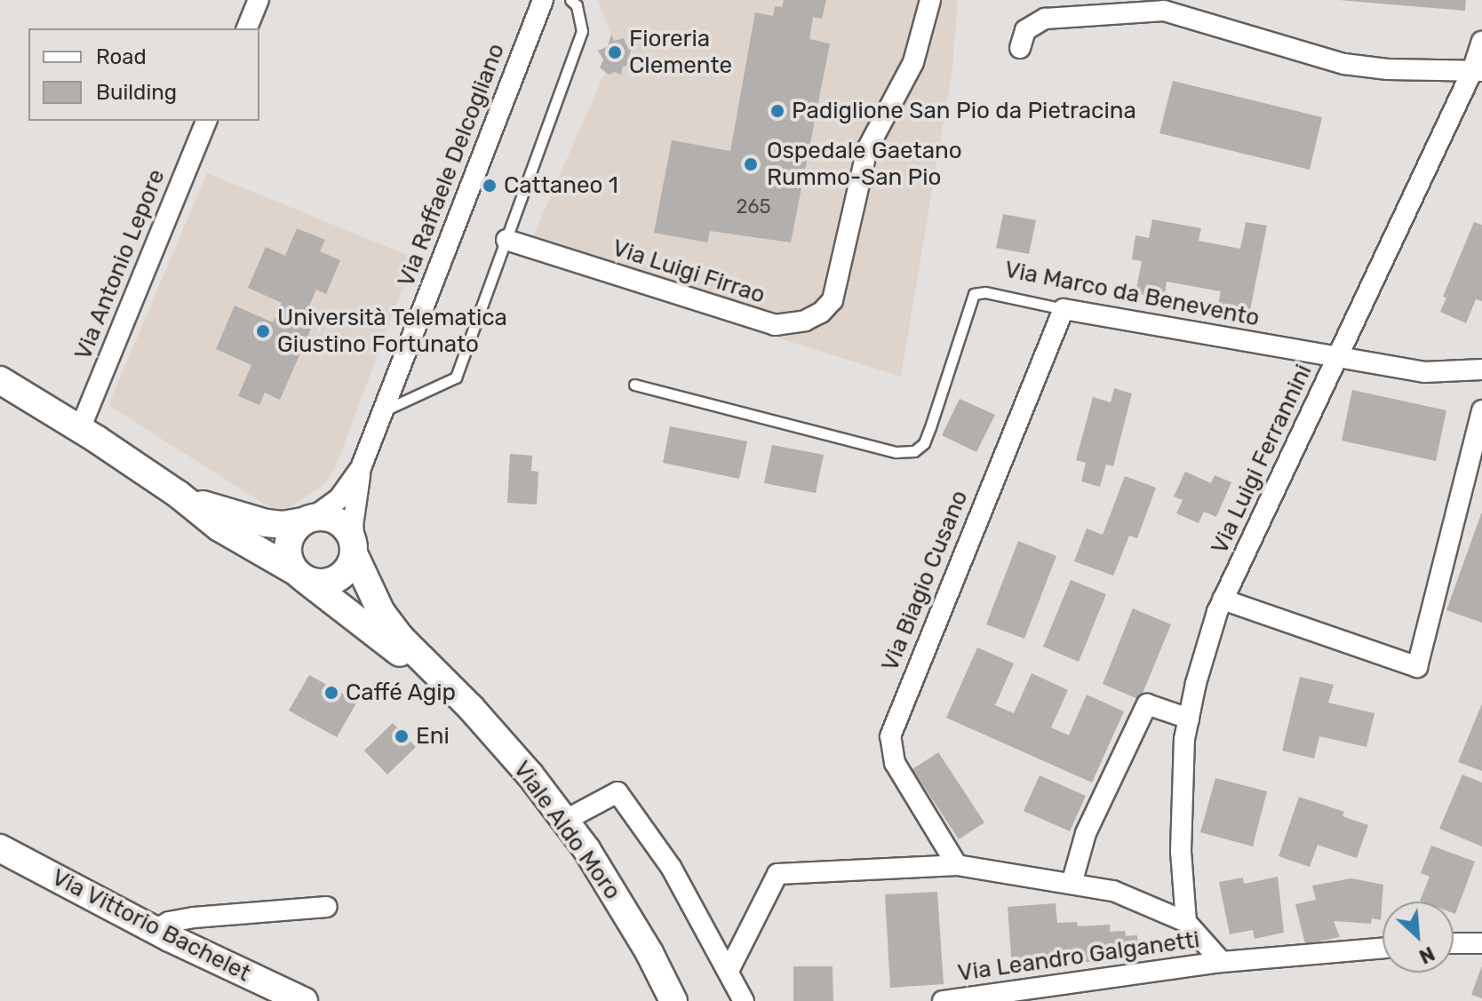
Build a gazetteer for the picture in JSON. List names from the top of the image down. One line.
{"streets":{"street":["Via Raffaele Delcogliano","Via Antonio Lepore","Via Luigi Firrao","Via Marco da Benevento","Via Luigi Ferrannini","Via Biagio Cusano","Viale Aldo Moro","Via Vittorio Bachelet","Via Leandro Galganetti"]},"crossings":[["Via Raffaele Delcogliano","Viale Aldo Moro"],["Via Antonio Lepore","Viale Aldo Moro"],["Via Marco da Benevento","Via Luigi Ferrannini"],["Via Marco da Benevento","Via Biagio Cusano"]],"places":["Fioreria Clemente","Padiglione San Pio da Pietracina","Ospedale Gaetano Rummo-San Pio","Cattaneo 1","Università Telematica Giustino Fortunato","Caffé Agip","Eni"],"house_numbers":["265"],"legend":["Road","Building"],"north":"bottom right"}
